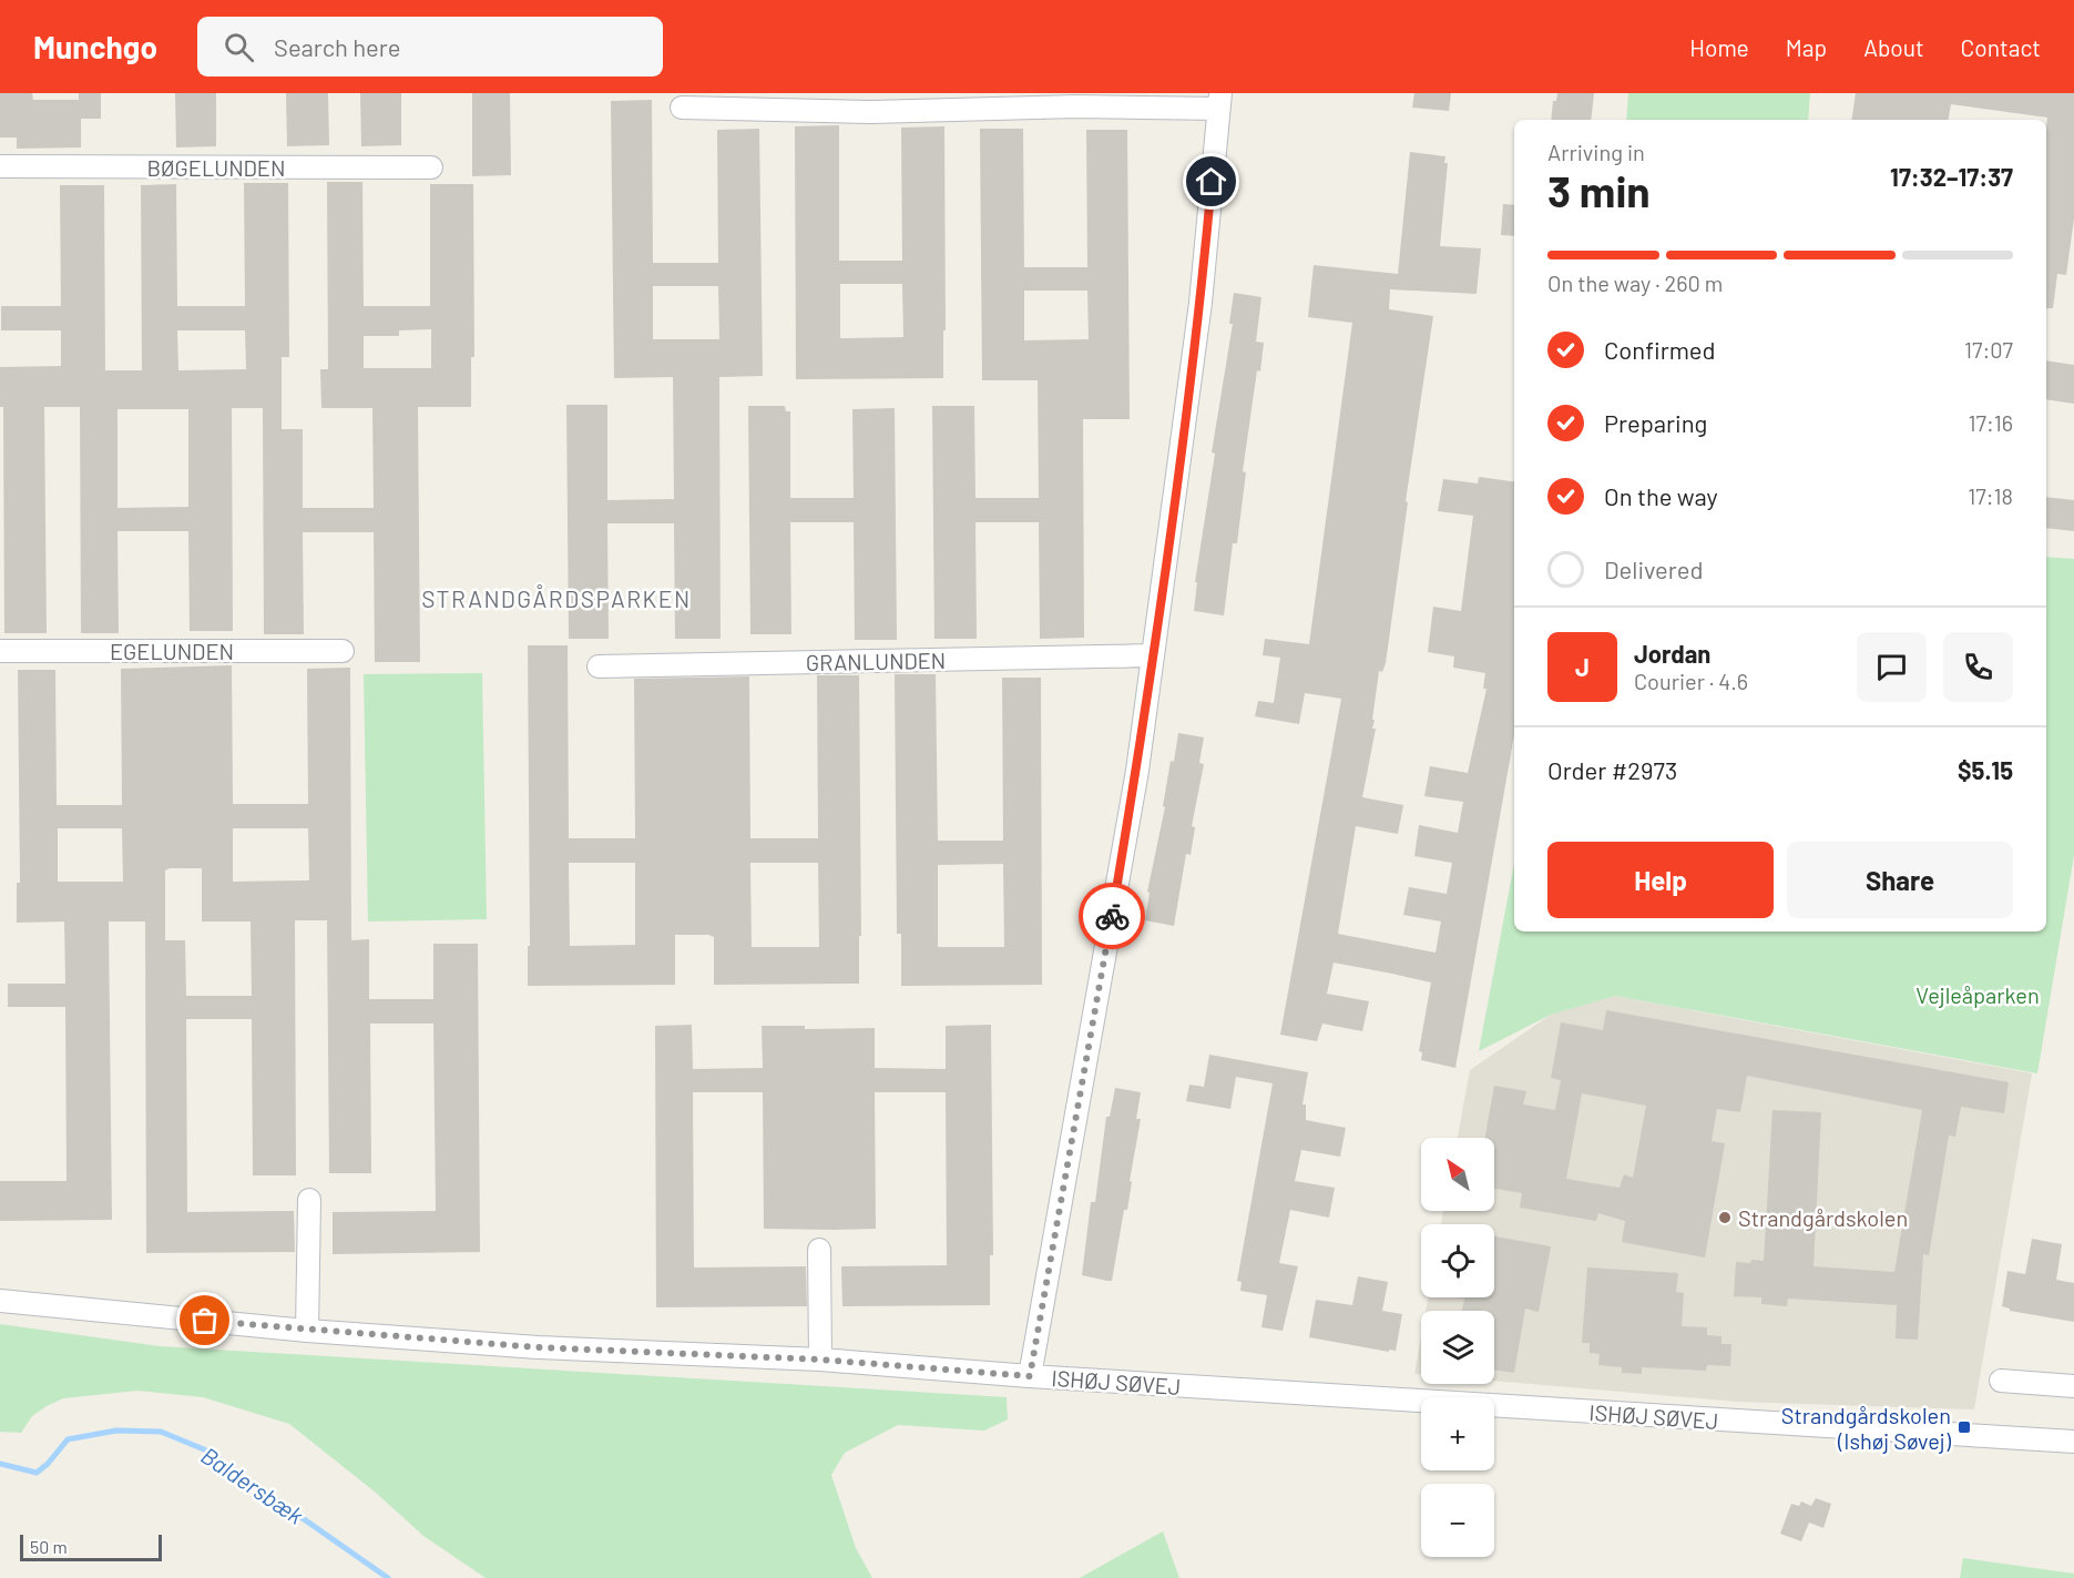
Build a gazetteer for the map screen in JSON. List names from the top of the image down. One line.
{"streets":{"street":["BØGELUNDEN","EGELUNDEN","GRANLUNDEN","ISHØJ SØVEJ"]},"districts":["STRANDGÅRDSPARKEN"],"water":["Baldersbæk"],"parks":["Vejleåparken"],"places":{"other":["Strandgårdskolen"],"transit":["Strandgårdskolen (Ishøj Søvej)"]},"scale_bar":"50 m","north":"top left","page":{"header":"Munchgo","search":"Search here","nav":["Home","Map","About","Contact"],"heading":["3 min","Arriving in","17:32–17:37"],"panel":["Jordan","Courier · 4.6","Order #2973","$5.15"],"bar":"On the way · 260 m","list":[["Confirmed","17:07"],["Preparing","17:16"],["On the way","17:18"],"Delivered"],"round":"J","buttons":["Help","Share"],"map_buttons":["+","−"],"scale":"50 m"}}
